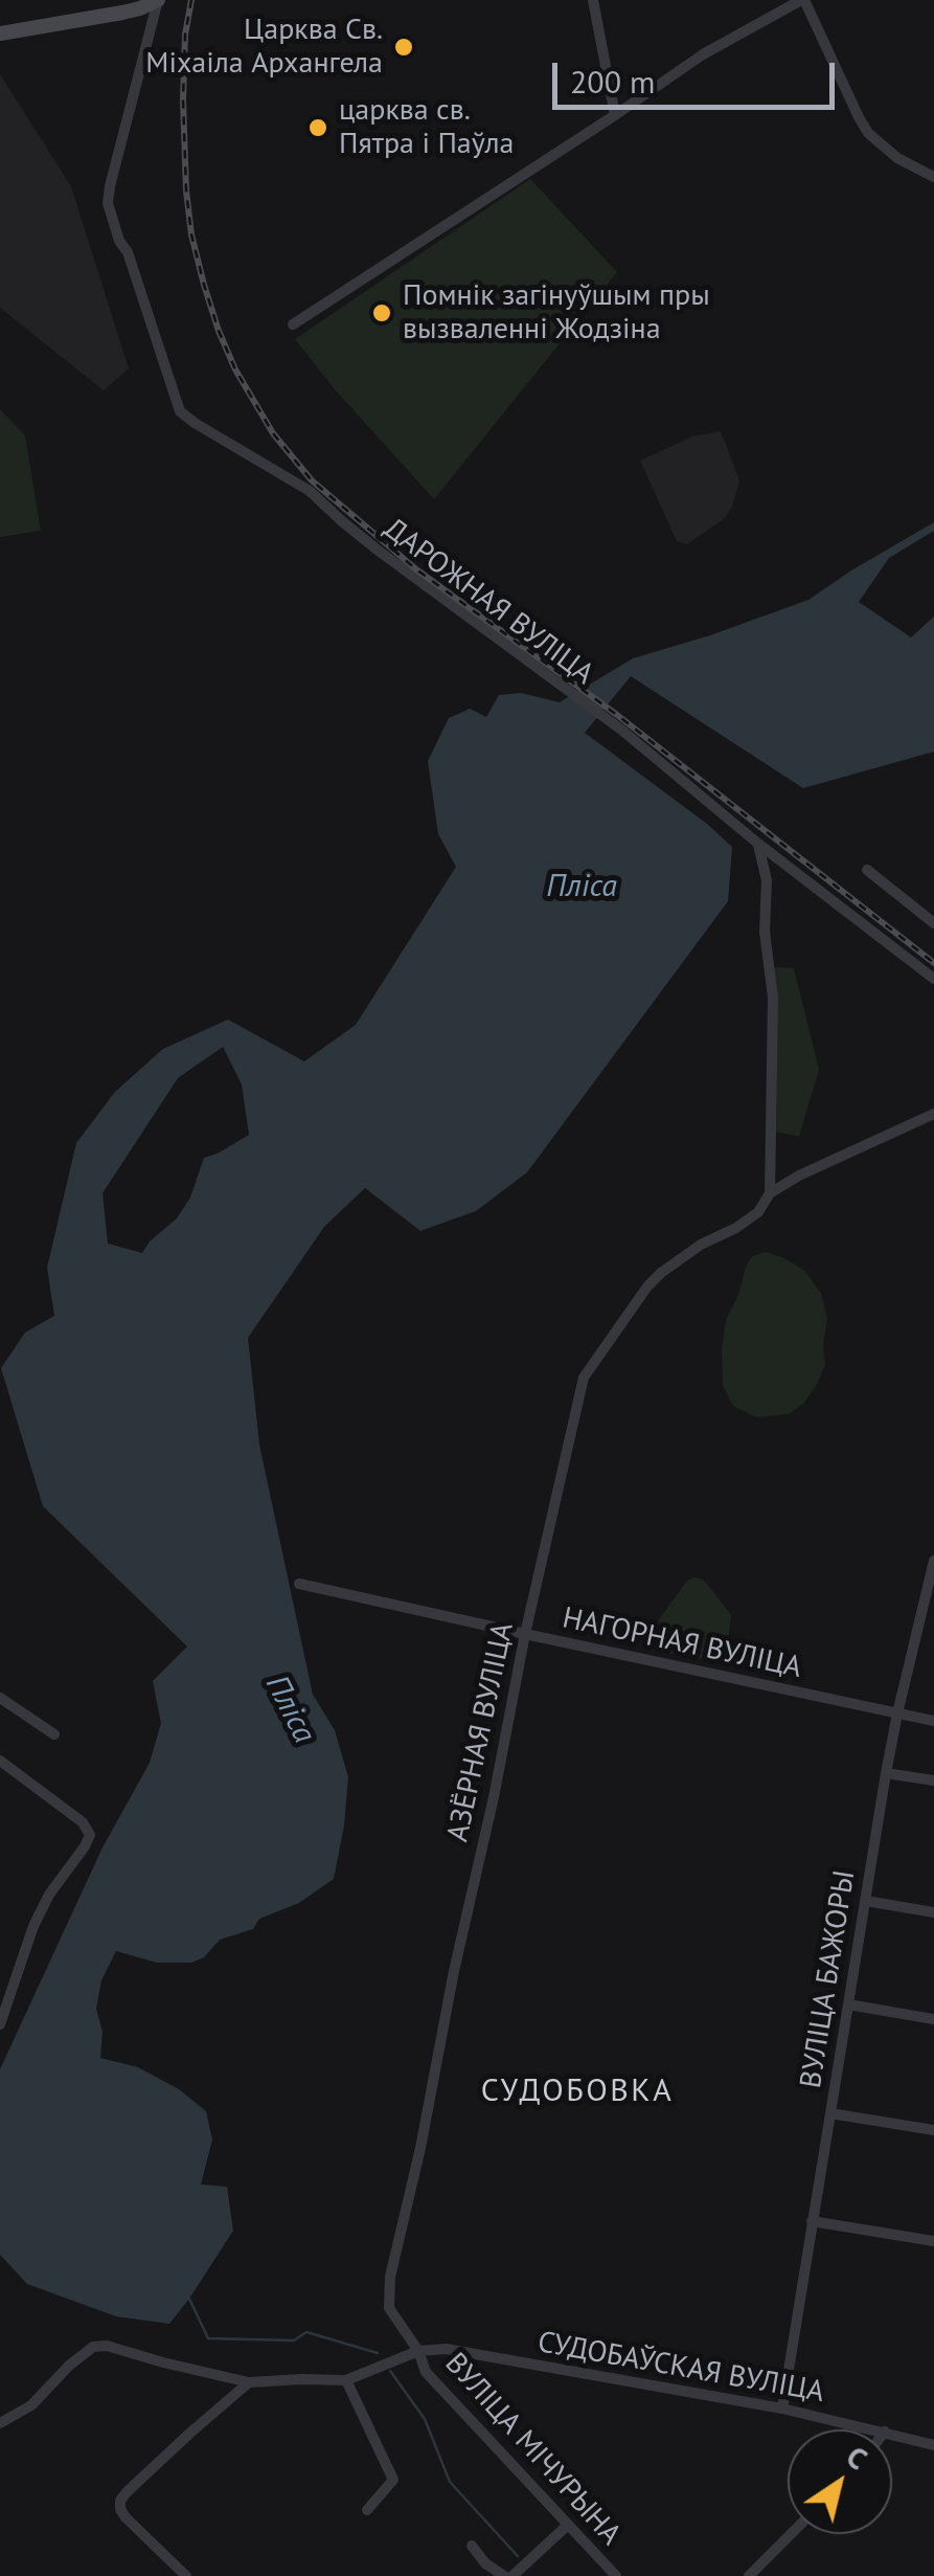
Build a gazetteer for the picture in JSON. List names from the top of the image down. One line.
{"streets":{"street":["ДАРОЖНАЯ ВУЛІЦА","НАГОРНАЯ ВУЛІЦА","АЗЁРНАЯ ВУЛІЦА","ВУЛІЦА БАЖОРЫ","СУДОБАЎСКАЯ ВУЛІЦА","ВУЛІЦА МІЧУРЫНА"]},"crossings":[["НАГОРНАЯ ВУЛІЦА","АЗЁРНАЯ ВУЛІЦА"],["НАГОРНАЯ ВУЛІЦА","ВУЛІЦА БАЖОРЫ"],["АЗЁРНАЯ ВУЛІЦА","СУДОБАЎСКАЯ ВУЛІЦА"],["АЗЁРНАЯ ВУЛІЦА","ВУЛІЦА МІЧУРЫНА"],["ВУЛІЦА БАЖОРЫ","СУДОБАЎСКАЯ ВУЛІЦА"],["СУДОБАЎСКАЯ ВУЛІЦА","ВУЛІЦА МІЧУРЫНА"]],"districts":["СУДОБОВКА"],"water":["Пліса"],"places":["Царква Св. Міхаіла Архангела","царква св. Пятра і Паўла","Помнік загінуўшым пры вызваленні Жодзіна"],"scale_bar":"200 m","north":"top right"}
